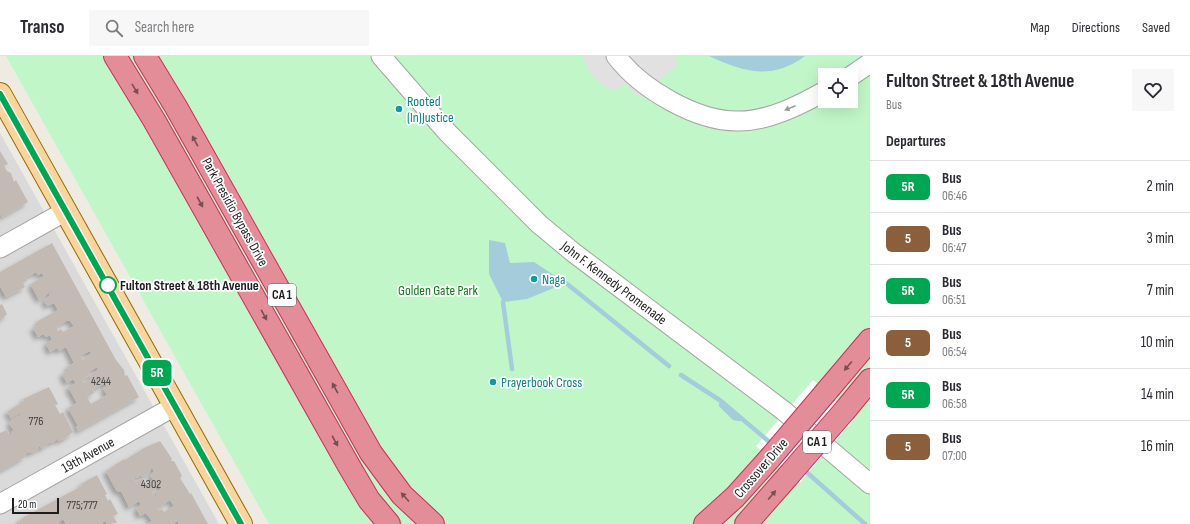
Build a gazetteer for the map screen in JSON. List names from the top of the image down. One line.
{"streets":{"highway":["Park Presidio Bypass Drive","CA 1","Crossover Drive"],"street":["John F. Kennedy Promenade","19th Avenue"]},"crossings":[["CA 1","Crossover Drive"]],"parks":["Golden Gate Park"],"places":["Rooted (In)Justice","Naga","Fulton Street & 18th Avenue","Prayerbook Cross"],"lines":["bus line 5R"],"house_numbers":["4244","776","4302","775;777"],"scale_bar":"20 m","page":{"header":"Transo","search":"Search here","nav":["Map","Directions","Saved"],"on_map":"5R","heading":[["Fulton Street & 18th Avenue","Bus"],"Departures"],"list":[{"mark":"5R","name":"Bus","note":"06:46","value":"2 min"},{"mark":"5","name":"Bus","note":"06:47","value":"3 min"},{"mark":"5R","name":"Bus","note":"06:51","value":"7 min"},{"mark":"5","name":"Bus","note":"06:54","value":"10 min"},{"mark":"5R","name":"Bus","note":"06:58","value":"14 min"},{"mark":"5","name":"Bus","note":"07:00","value":"16 min"}],"scale":"20 m"}}
